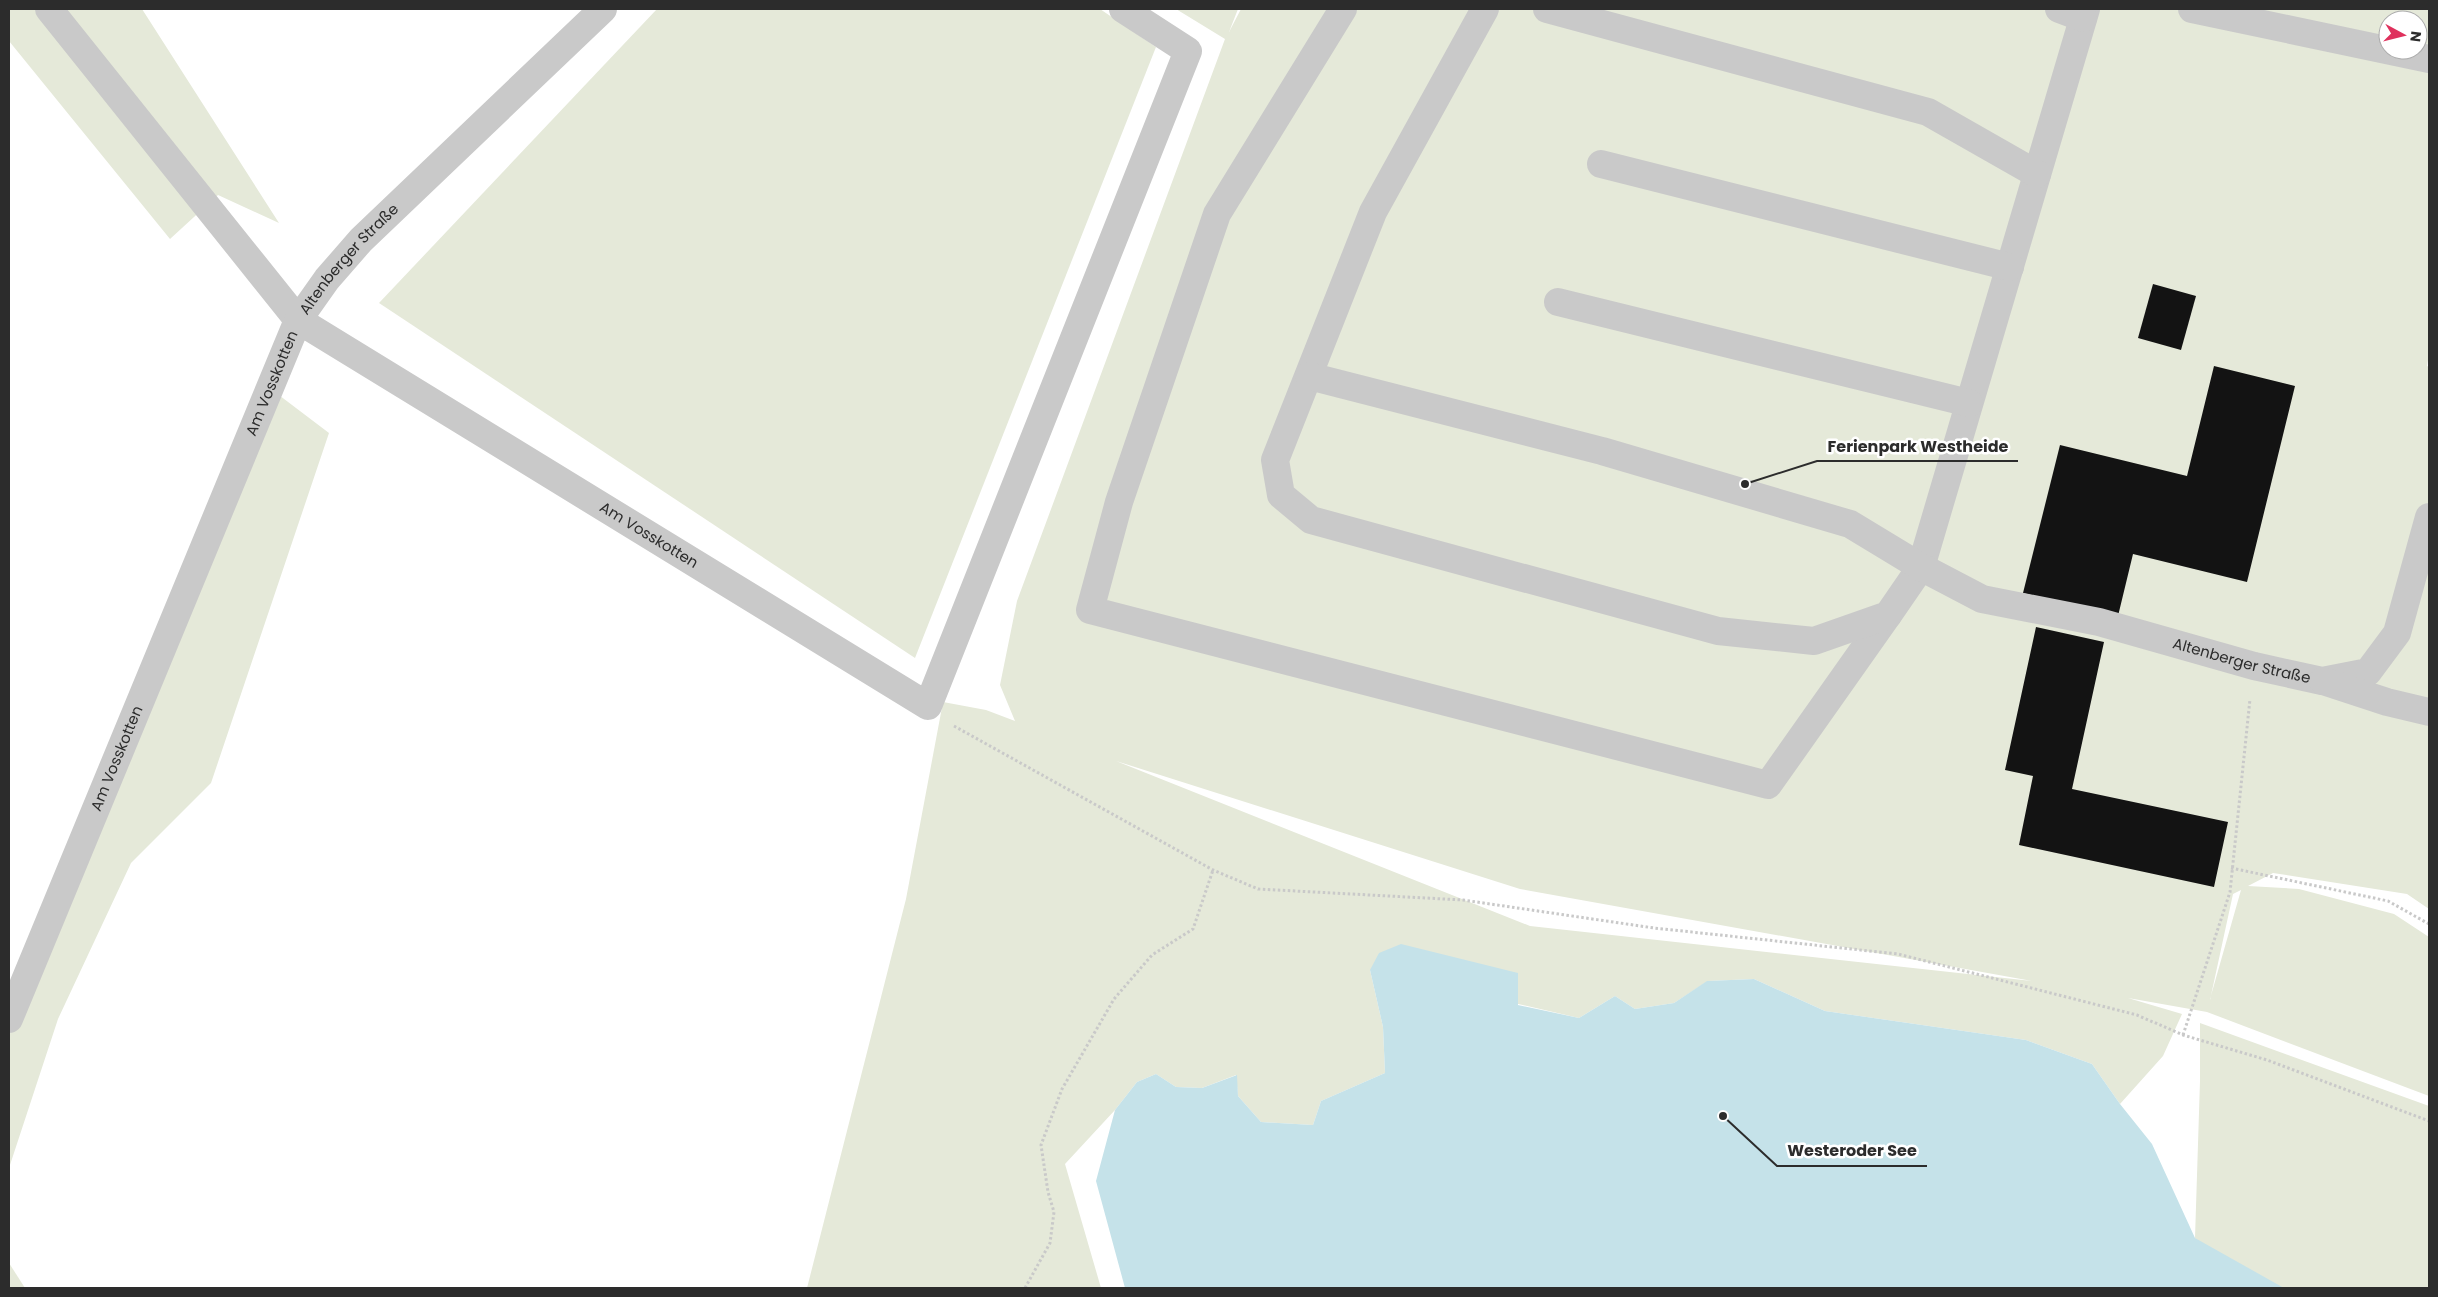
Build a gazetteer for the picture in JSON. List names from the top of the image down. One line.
{"streets":{"street":["Altenberger Straße","Am Vosskotten"]},"crossings":[["Altenberger Straße","Am Vosskotten"]],"places":["Ferienpark Westheide","Westeroder See"],"north":"right"}
